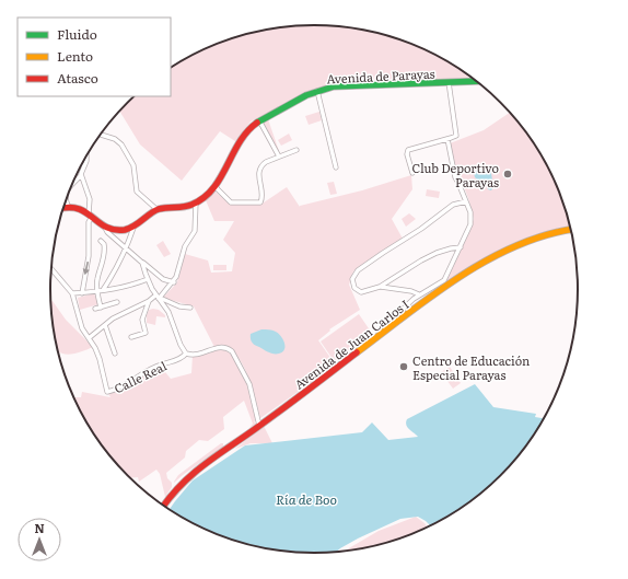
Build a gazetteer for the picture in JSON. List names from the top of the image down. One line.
{"streets":{"street":["Avenida de Parayas","Avenida de Juan Carlos I","Calle Real"]},"water":["Ría de Boo"],"places":["Club Deportivo Parayas","Centro de Educación Especial Parayas"],"legend":["Fluido","Lento","Atasco"],"north":"top"}
